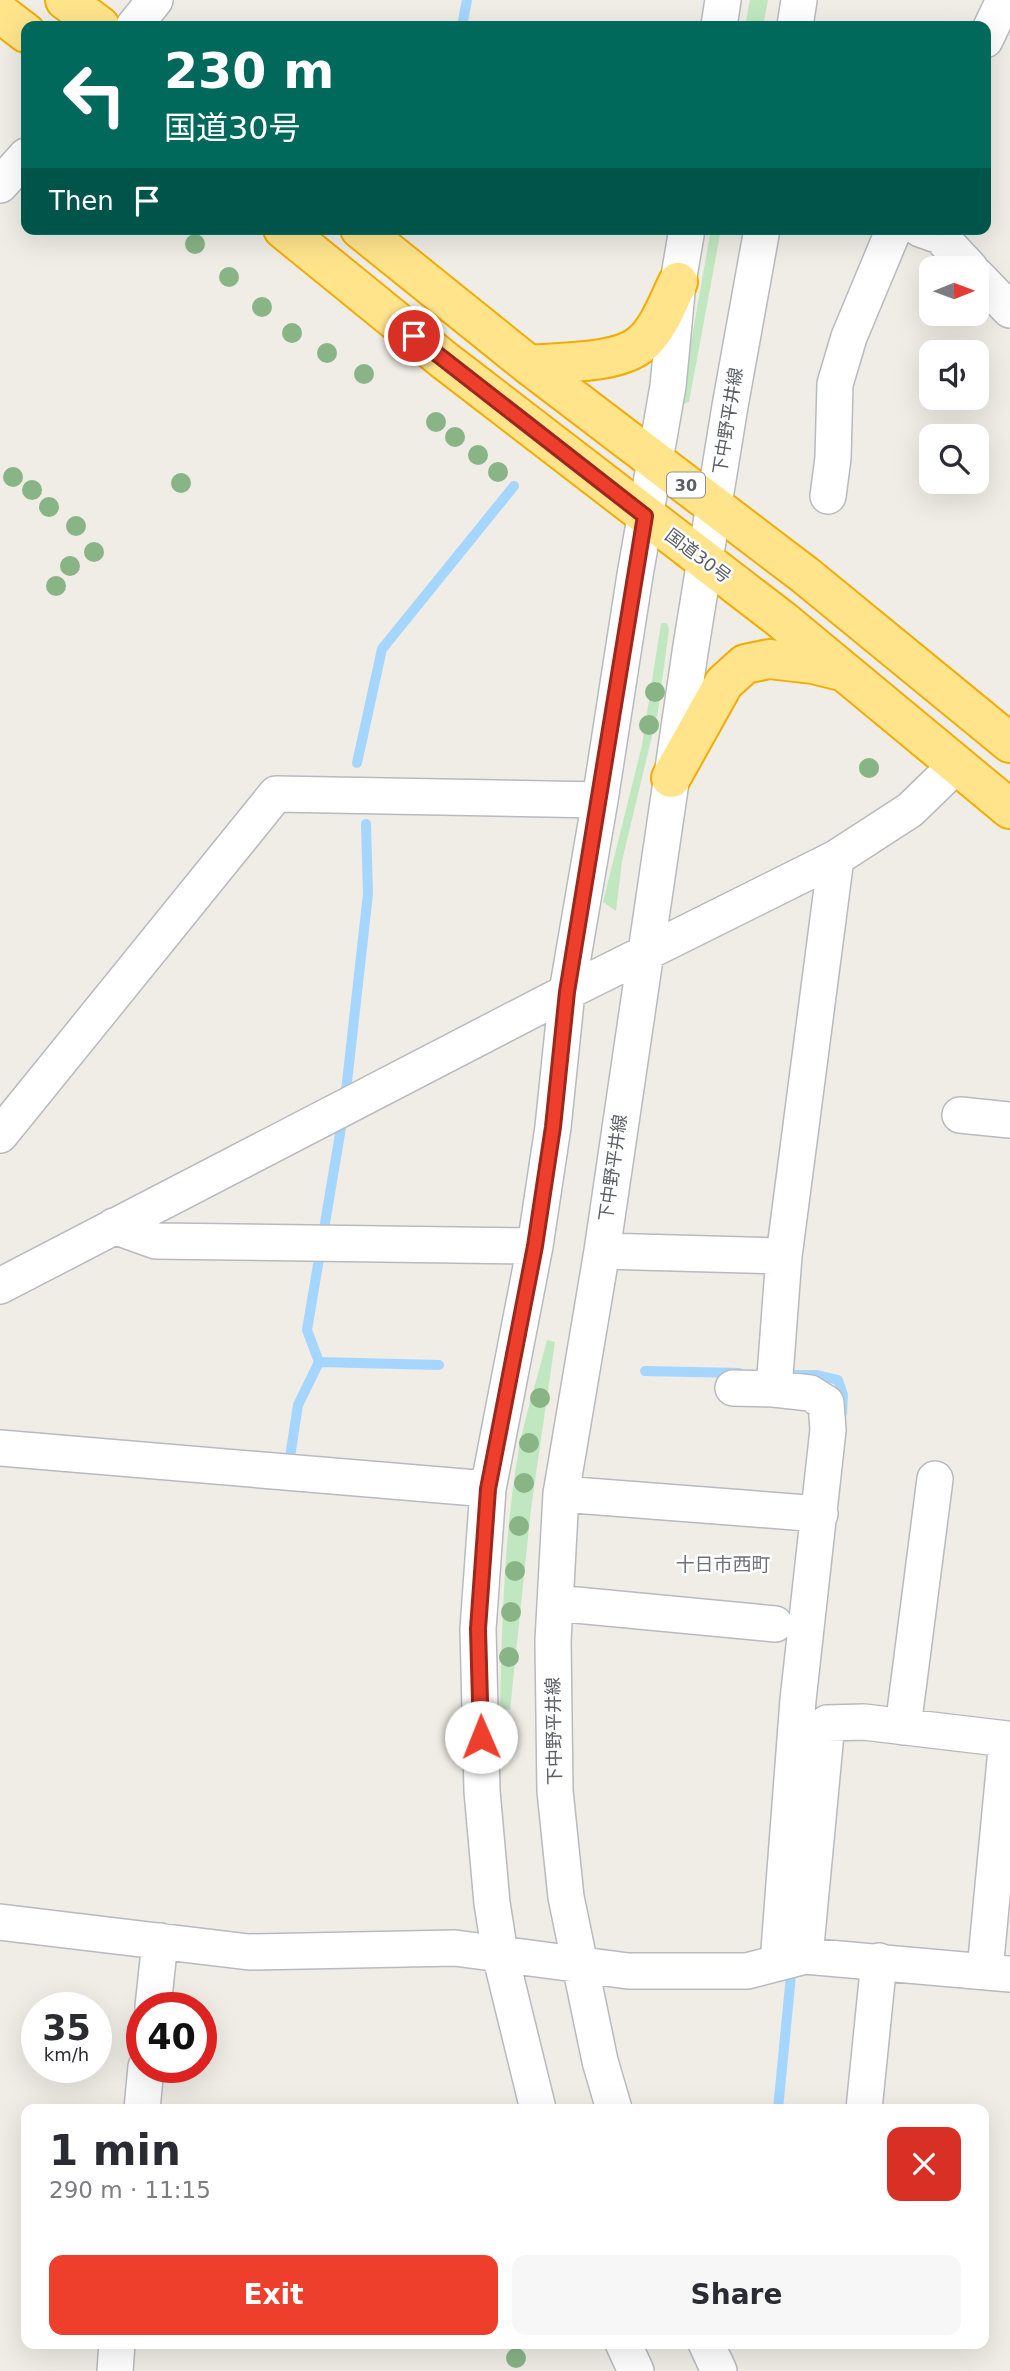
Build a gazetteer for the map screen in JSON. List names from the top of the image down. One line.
{"streets":{"highway":["30","国道30号"],"street":["下中野平井線"]},"crossings":[["下中野平井線","30"],["下中野平井線","国道30号"]],"districts":["十日市西町"],"north":"right","page":{"turn":["230 m","国道30号"],"then":"Then","speed":"35 km/h","limit":"40","heading":["1 min","290 m · 11:15"],"buttons":["Exit","Share"]}}
